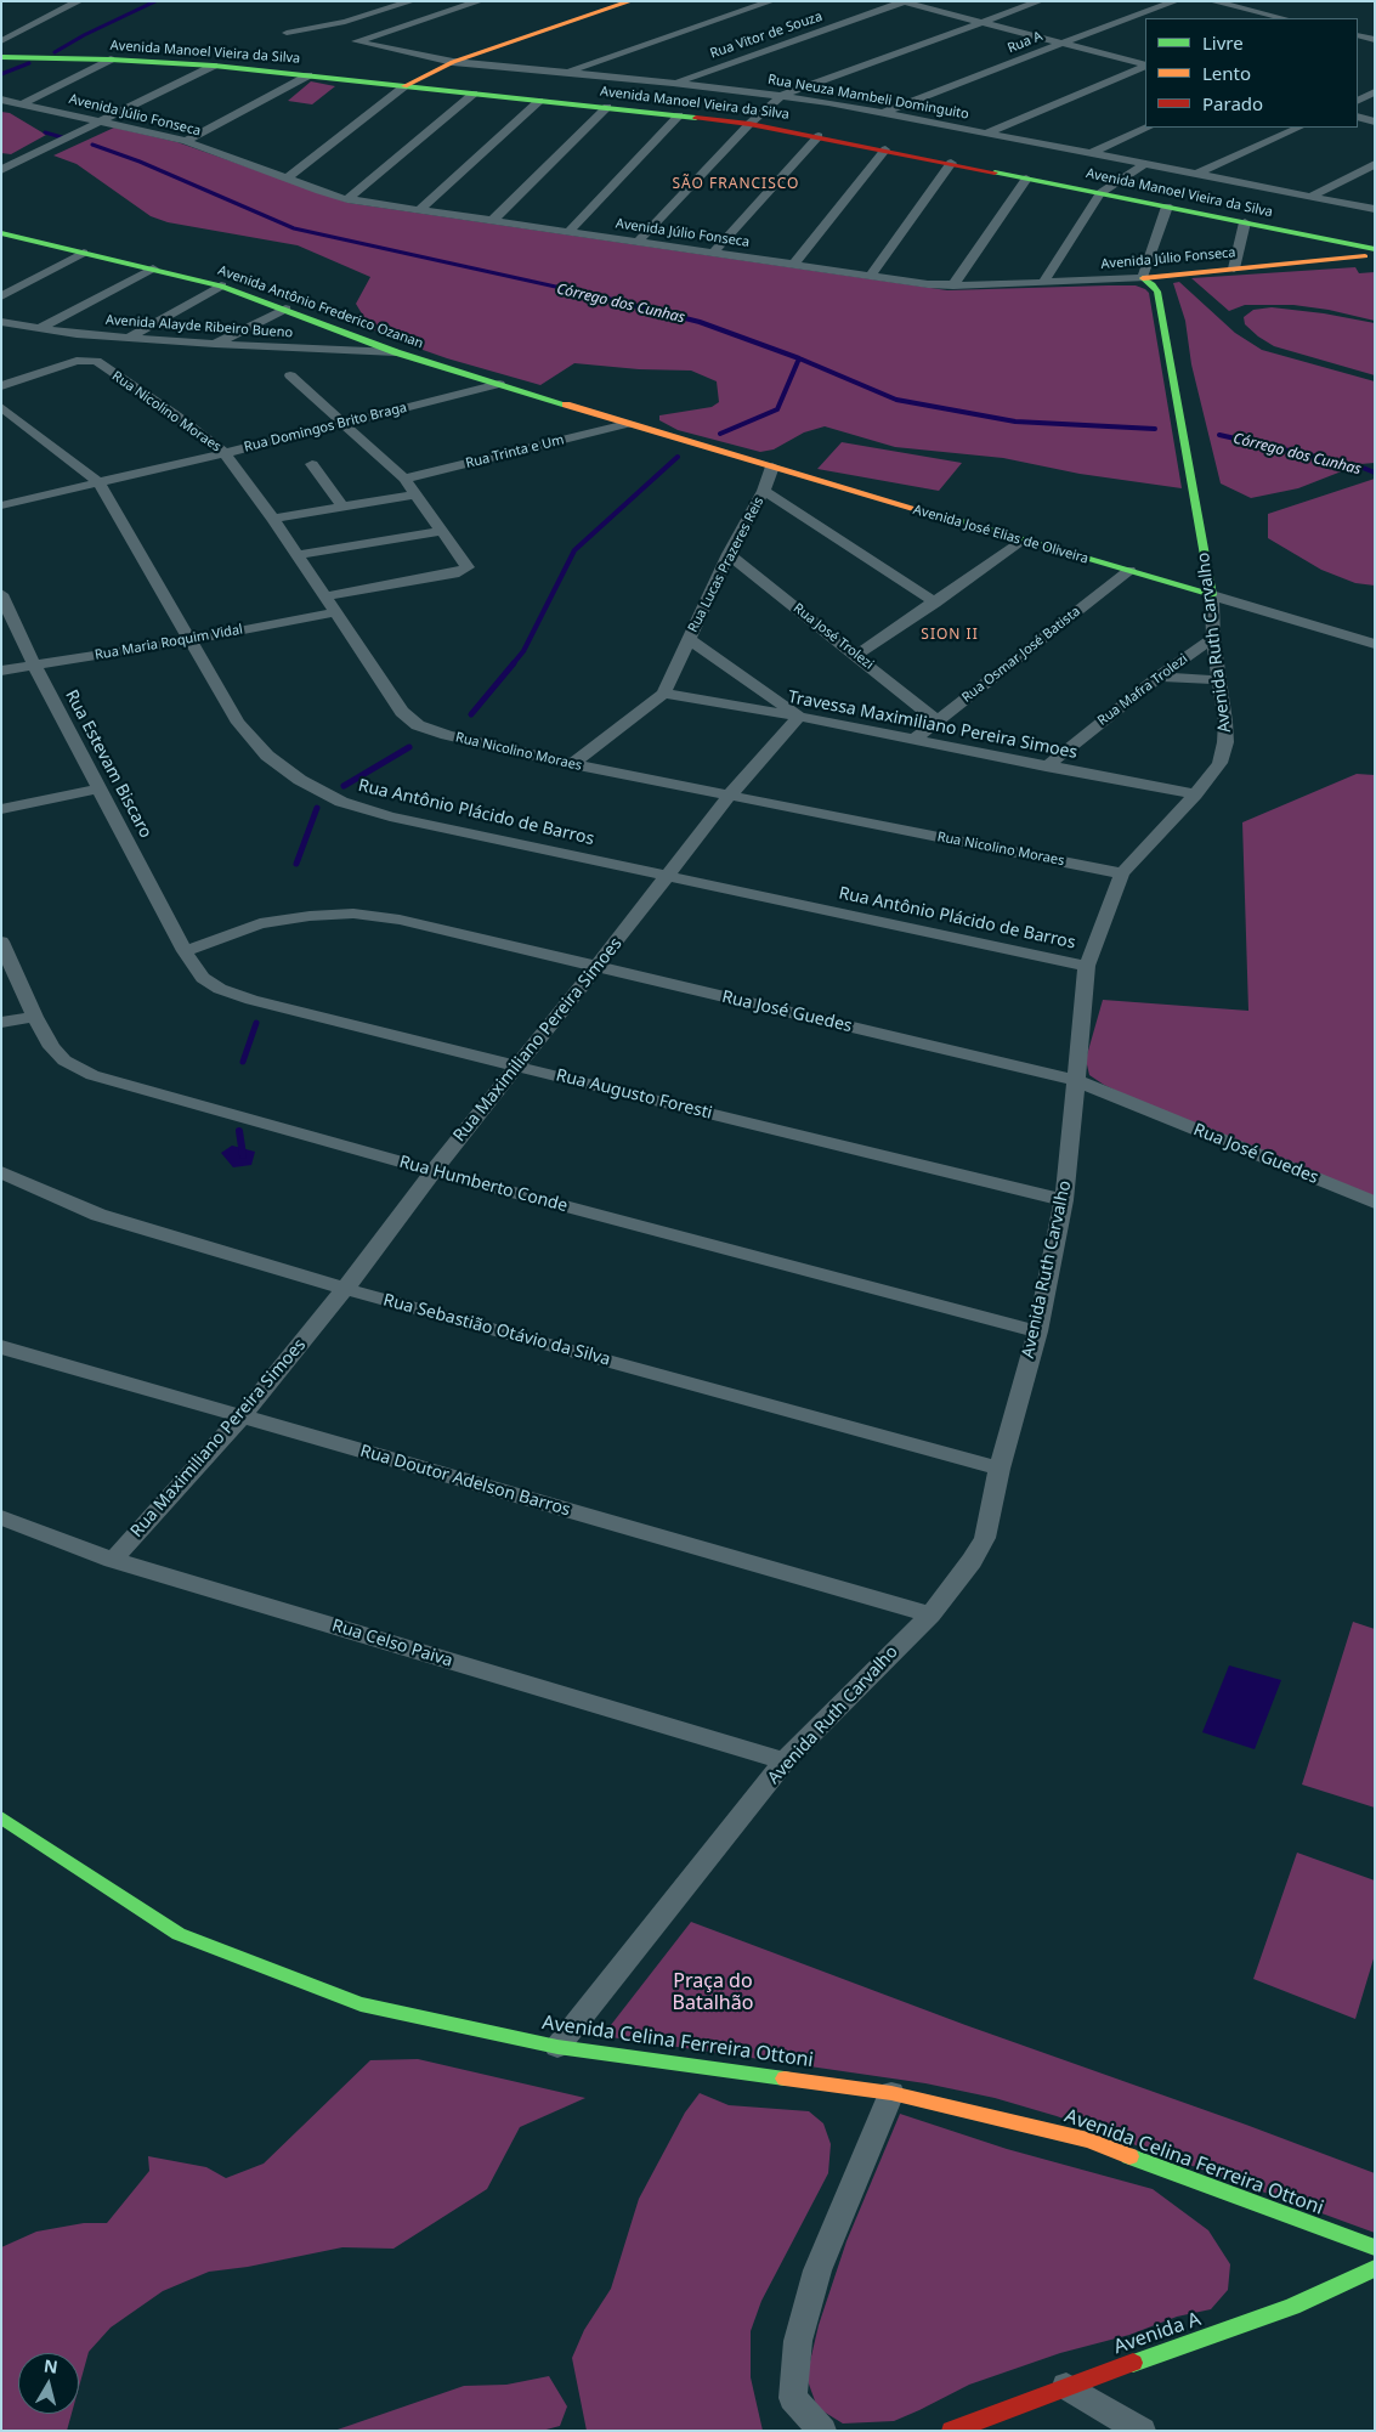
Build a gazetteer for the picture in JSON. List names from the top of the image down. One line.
{"streets":{"street":["Rua Vitor de Souza","Rua A","Avenida Manoel Vieira da Silva","Rua Neuza Mambeli Dominguito","Avenida Júlio Fonseca","Avenida Antônio Frederico Ozanan","Avenida Alayde Ribeiro Bueno","Rua Nicolino Moraes","Rua Domingos Brito Braga","Rua Trinta e Um","Avenida José Elias de Oliveira","Rua Lucas Prazeres Reis","Rua José Trolezi","Rua Maria Roquim Vidal","Avenida Ruth Carvalho","Rua Osmar José Batista","Rua Mafra Trolezi","Travessa Maximiliano Pereira Simoes","Rua Estevam Biscaro","Rua Antônio Plácido de Barros","Rua José Guedes","Rua Maximiliano Pereira Simoes","Rua Augusto Foresti","Rua Humberto Conde","Rua Sebastião Otávio da Silva","Rua Doutor Adelson Barros","Rua Celso Paiva","Avenida Celina Ferreira Ottoni","Avenida A"]},"crossings":[["Rua Vitor de Souza","Rua Neuza Mambeli Dominguito"],["Rua A","Rua Neuza Mambeli Dominguito"],["Avenida Júlio Fonseca","Avenida Ruth Carvalho"],["Avenida Antônio Frederico Ozanan","Avenida Alayde Ribeiro Bueno"],["Avenida Antônio Frederico Ozanan","Rua Domingos Brito Braga"],["Avenida Antônio Frederico Ozanan","Rua Trinta e Um"],["Avenida Antônio Frederico Ozanan","Avenida José Elias de Oliveira"],["Rua Nicolino Moraes","Rua Domingos Brito Braga"],["Rua Nicolino Moraes","Rua Maria Roquim Vidal"],["Rua Nicolino Moraes","Avenida Ruth Carvalho"],["Rua Nicolino Moraes","Rua Maximiliano Pereira Simoes"],["Rua Domingos Brito Braga","Rua Antônio Plácido de Barros"],["Rua Trinta e Um","Avenida José Elias de Oliveira"],["Avenida José Elias de Oliveira","Rua Lucas Prazeres Reis"],["Avenida José Elias de Oliveira","Avenida Ruth Carvalho"],["Avenida José Elias de Oliveira","Rua Osmar José Batista"],["Rua Lucas Prazeres Reis","Rua José Trolezi"],["Rua Lucas Prazeres Reis","Travessa Maximiliano Pereira Simoes"],["Rua Lucas Prazeres Reis","Rua Maximiliano Pereira Simoes"],["Rua José Trolezi","Rua Osmar José Batista"],["Rua Maria Roquim Vidal","Rua Estevam Biscaro"],["Rua Maria Roquim Vidal","Rua Antônio Plácido de Barros"],["Avenida Ruth Carvalho","Rua Mafra Trolezi"],["Avenida Ruth Carvalho","Travessa Maximiliano Pereira Simoes"],["Avenida Ruth Carvalho","Rua Antônio Plácido de Barros"],["Avenida Ruth Carvalho","Rua José Guedes"],["Avenida Ruth Carvalho","Rua Augusto Foresti"],["Avenida Ruth Carvalho","Rua Humberto Conde"],["Avenida Ruth Carvalho","Rua Sebastião Otávio da Silva"],["Avenida Ruth Carvalho","Rua Doutor Adelson Barros"],["Avenida Ruth Carvalho","Rua Celso Paiva"],["Avenida Ruth Carvalho","Avenida Celina Ferreira Ottoni"],["Rua Osmar José Batista","Travessa Maximiliano Pereira Simoes"],["Rua Mafra Trolezi","Travessa Maximiliano Pereira Simoes"],["Travessa Maximiliano Pereira Simoes","Rua Maximiliano Pereira Simoes"],["Rua Estevam Biscaro","Rua José Guedes"],["Rua Estevam Biscaro","Rua Augusto Foresti"],["Rua Antônio Plácido de Barros","Rua Maximiliano Pereira Simoes"],["Rua José Guedes","Rua Maximiliano Pereira Simoes"],["Rua José Guedes","Rua Augusto Foresti"],["Rua Maximiliano Pereira Simoes","Rua Augusto Foresti"],["Rua Maximiliano Pereira Simoes","Rua Humberto Conde"],["Rua Maximiliano Pereira Simoes","Rua Sebastião Otávio da Silva"],["Rua Maximiliano Pereira Simoes","Rua Doutor Adelson Barros"],["Rua Maximiliano Pereira Simoes","Rua Celso Paiva"]],"districts":["SÃO FRANCISCO","SION II"],"water":["Córrego dos Cunhas"],"parks":["Praça do Batalhão"],"legend":["Livre","Lento","Parado"],"north":"top"}
